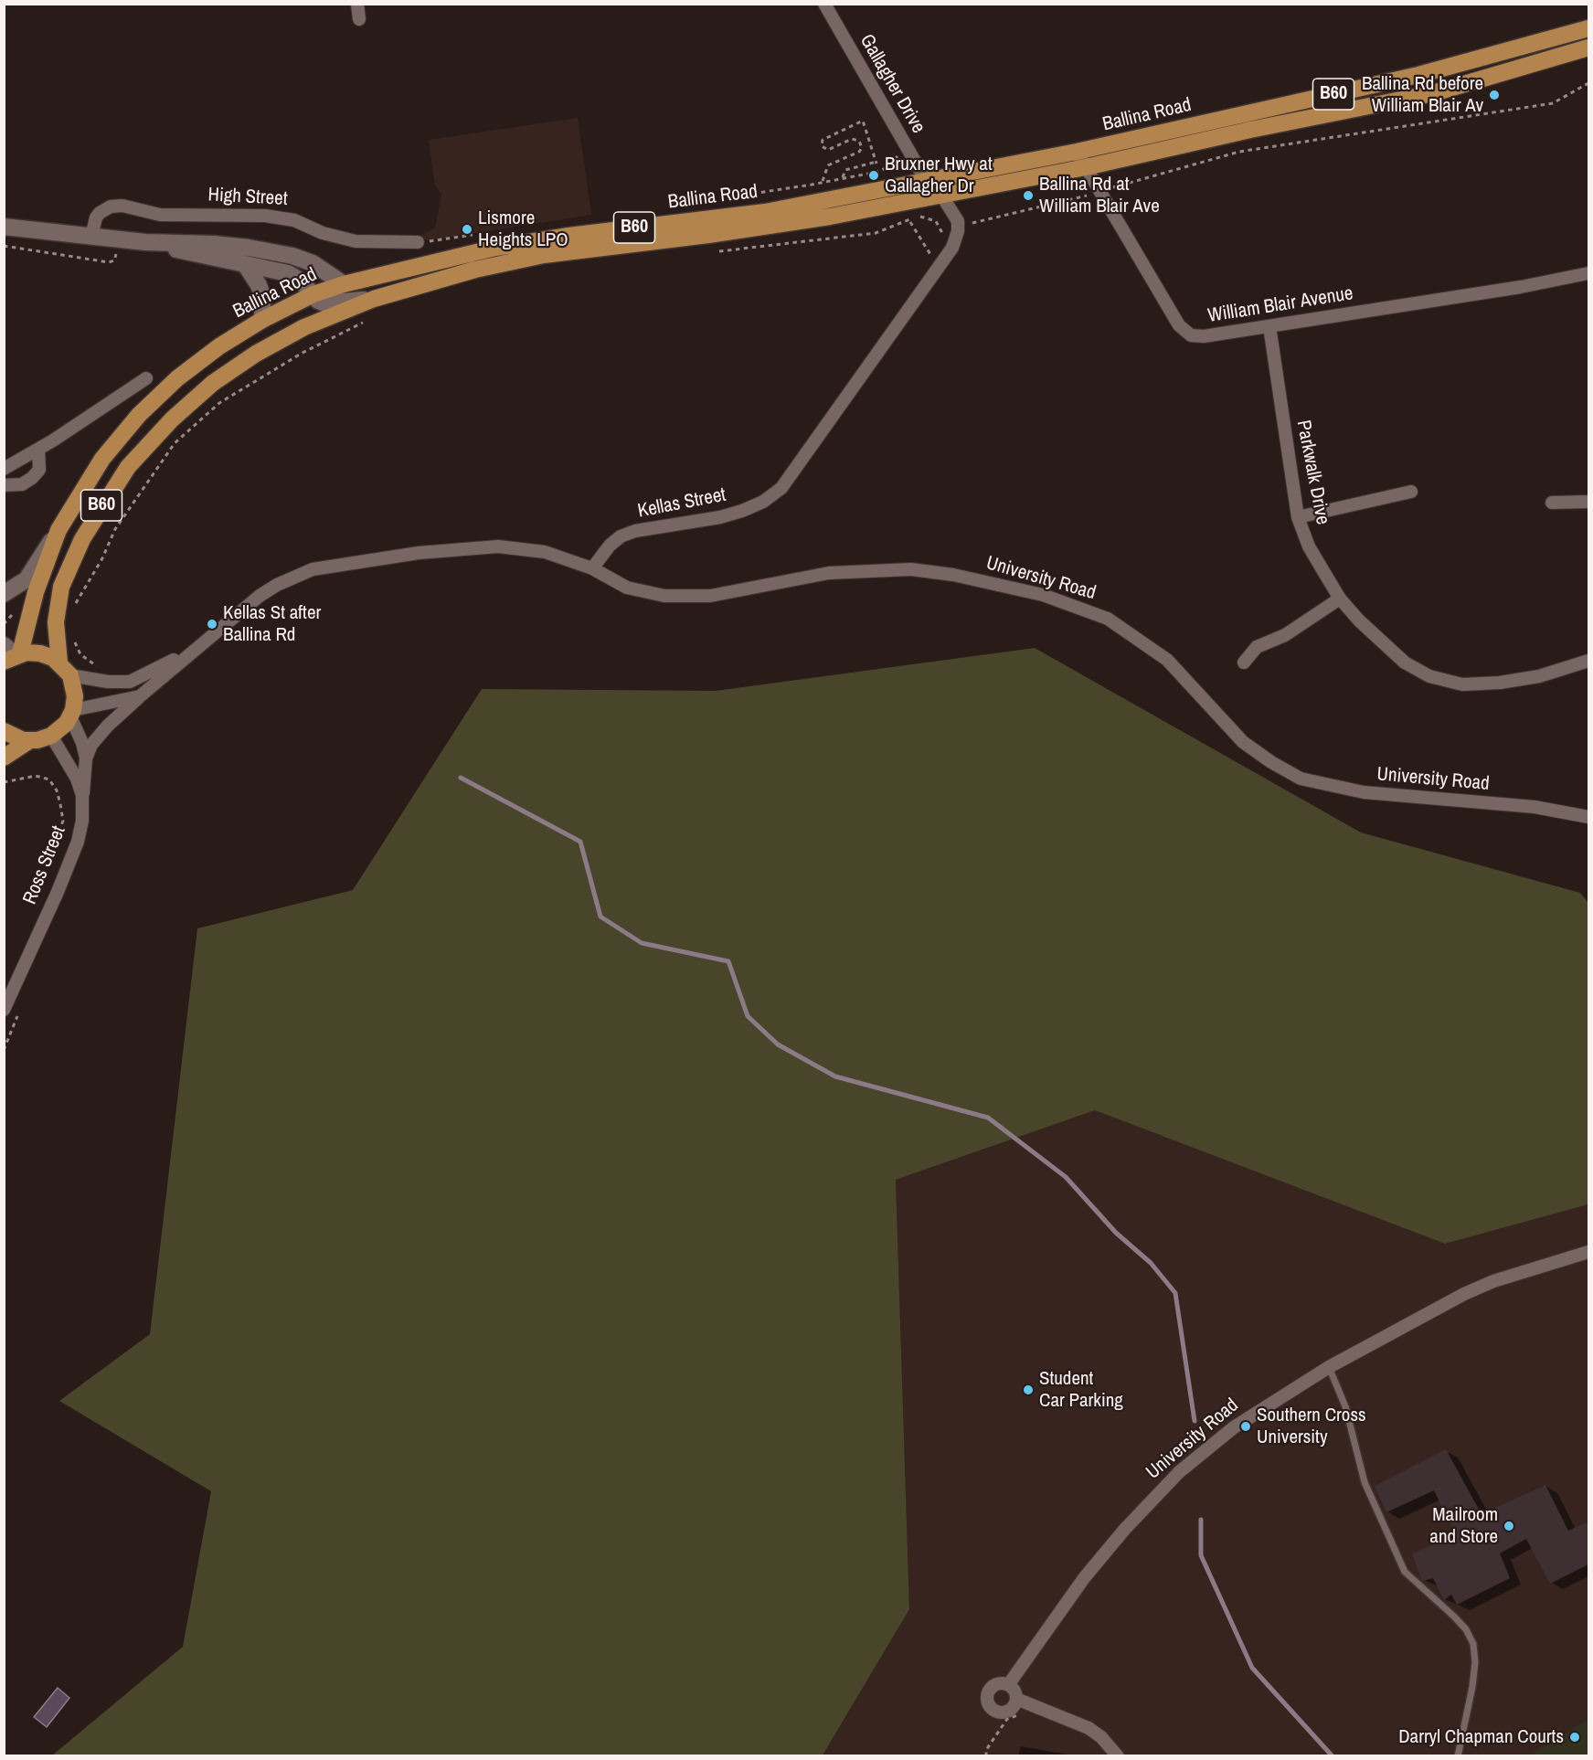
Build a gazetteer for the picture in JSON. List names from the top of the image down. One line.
{"streets":{"main road":["B60","Ballina Road"],"street":["Gallagher Drive","High Street","William Blair Avenue","Parkwalk Drive","Kellas Street","University Road","Ross Street"]},"crossings":[["Gallagher Drive","Ballina Road"],["B60","Ballina Road"],["Ballina Road","William Blair Avenue"],["Ballina Road","Kellas Street"],["William Blair Avenue","Parkwalk Drive"],["Kellas Street","University Road"]],"places":["Ballina Rd before William Blair Av","Bruxner Hwy at Gallagher Dr","Ballina Rd at William Blair Ave","Lismore Heights LPO","Kellas St after Ballina Rd","Student Car Parking","Southern Cross University","Mailroom and Store","Darryl Chapman Courts"]}
